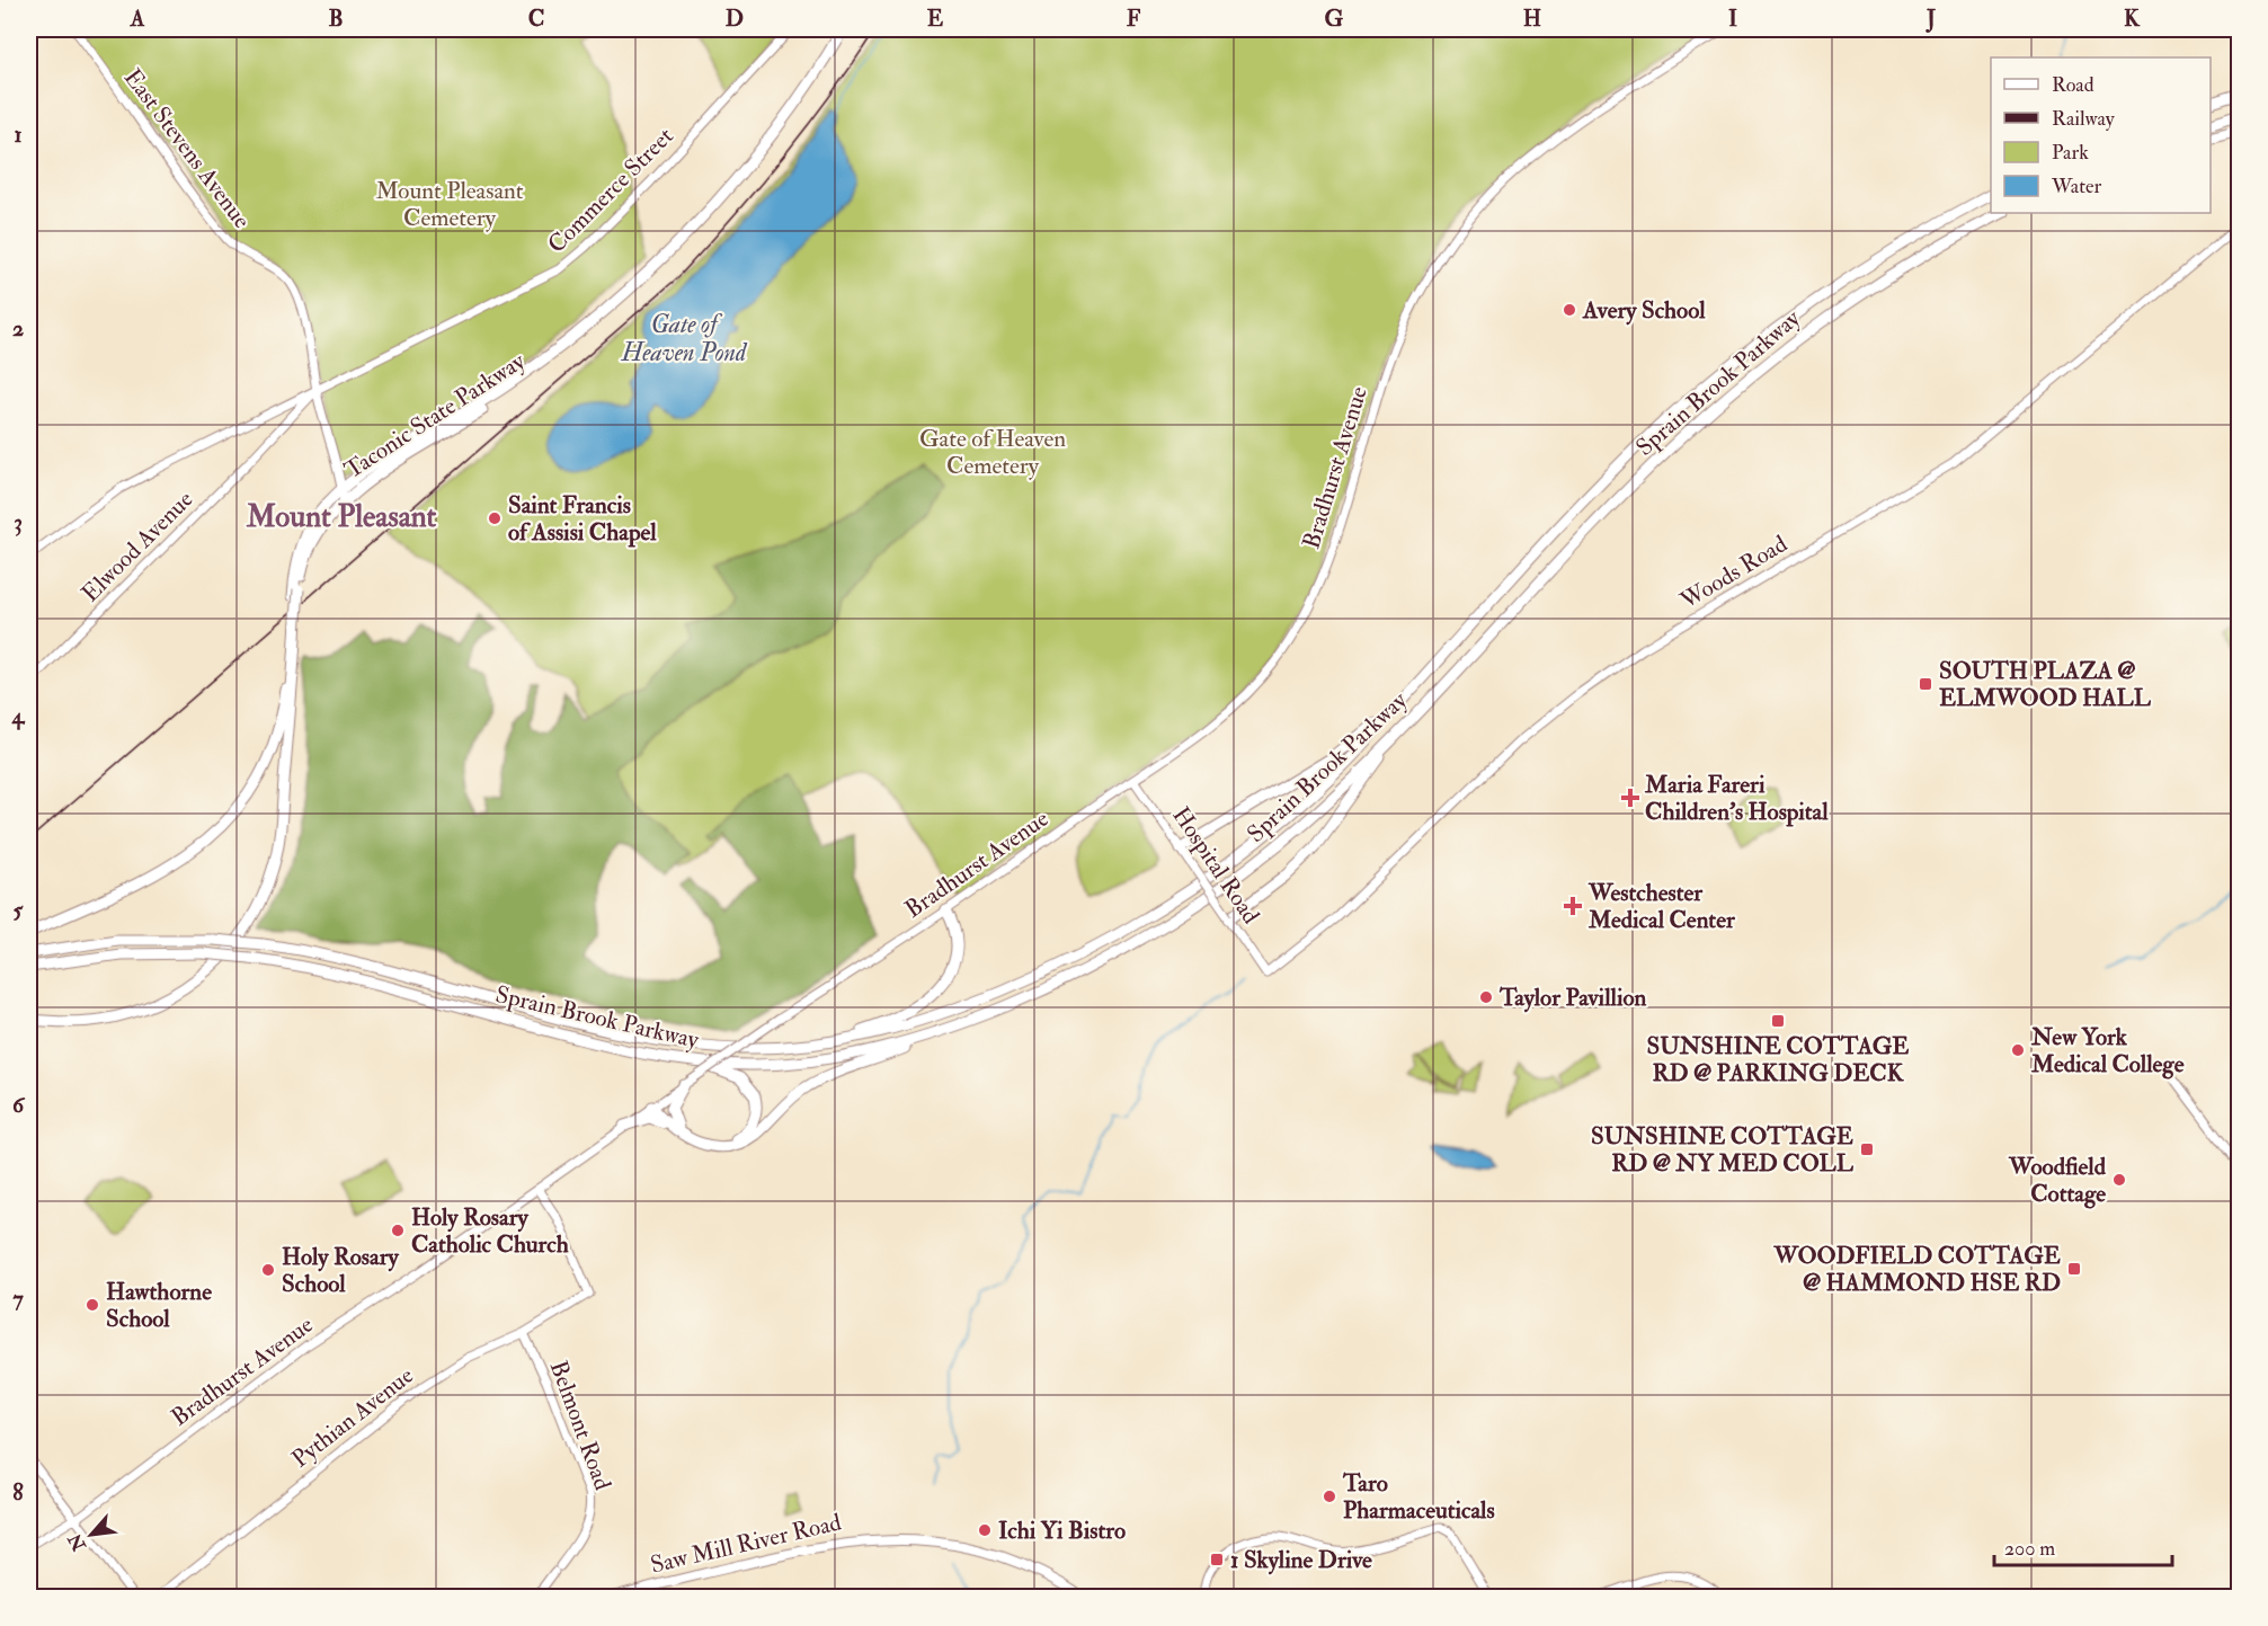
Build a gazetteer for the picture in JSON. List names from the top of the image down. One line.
{"streets":{"highway":["Sprain Brook Parkway","Taconic State Parkway"],"main road":["Saw Mill River Road"],"street":["East Stevens Avenue","Commerce Street","Bradhurst Avenue","Elwood Avenue","Woods Road","Hospital Road","Pythian Avenue","Belmont Road"]},"crossings":[["East Stevens Avenue","Commerce Street"],["East Stevens Avenue","Taconic State Parkway"],["Commerce Street","Elwood Avenue"],["Bradhurst Avenue","Hospital Road"],["Bradhurst Avenue","Pythian Avenue"],["Woods Road","Hospital Road"],["Pythian Avenue","Belmont Road"]],"districts":["Mount Pleasant"],"water":["Gate of Heaven Pond"],"parks":["Mount Pleasant Cemetery","Gate of Heaven Cemetery"],"places":{"other":["Avery School","Saint Francis of Assisi Chapel","Taylor Pavillion","New York Medical College","Woodfield Cottage","Holy Rosary Catholic Church","Holy Rosary School","Hawthorne School","Taro Pharmaceuticals","Ichi Yi Bistro"],"transit":["SOUTH PLAZA @ ELMWOOD HALL","SUNSHINE COTTAGE RD @ PARKING DECK","SUNSHINE COTTAGE RD @ NY MED COLL","WOODFIELD COTTAGE @ HAMMOND HSE RD","1 Skyline Drive"],"health":["Maria Fareri Children's Hospital","Westchester Medical Center"]},"legend":["Road","Railway","Park","Water"],"scale_bar":"200 m","north":"bottom left","grid":{"columns":["A","B","C","D","E","F","G","H","I","J","K"],"rows":["1","2","3","4","5","6","7","8"]}}
